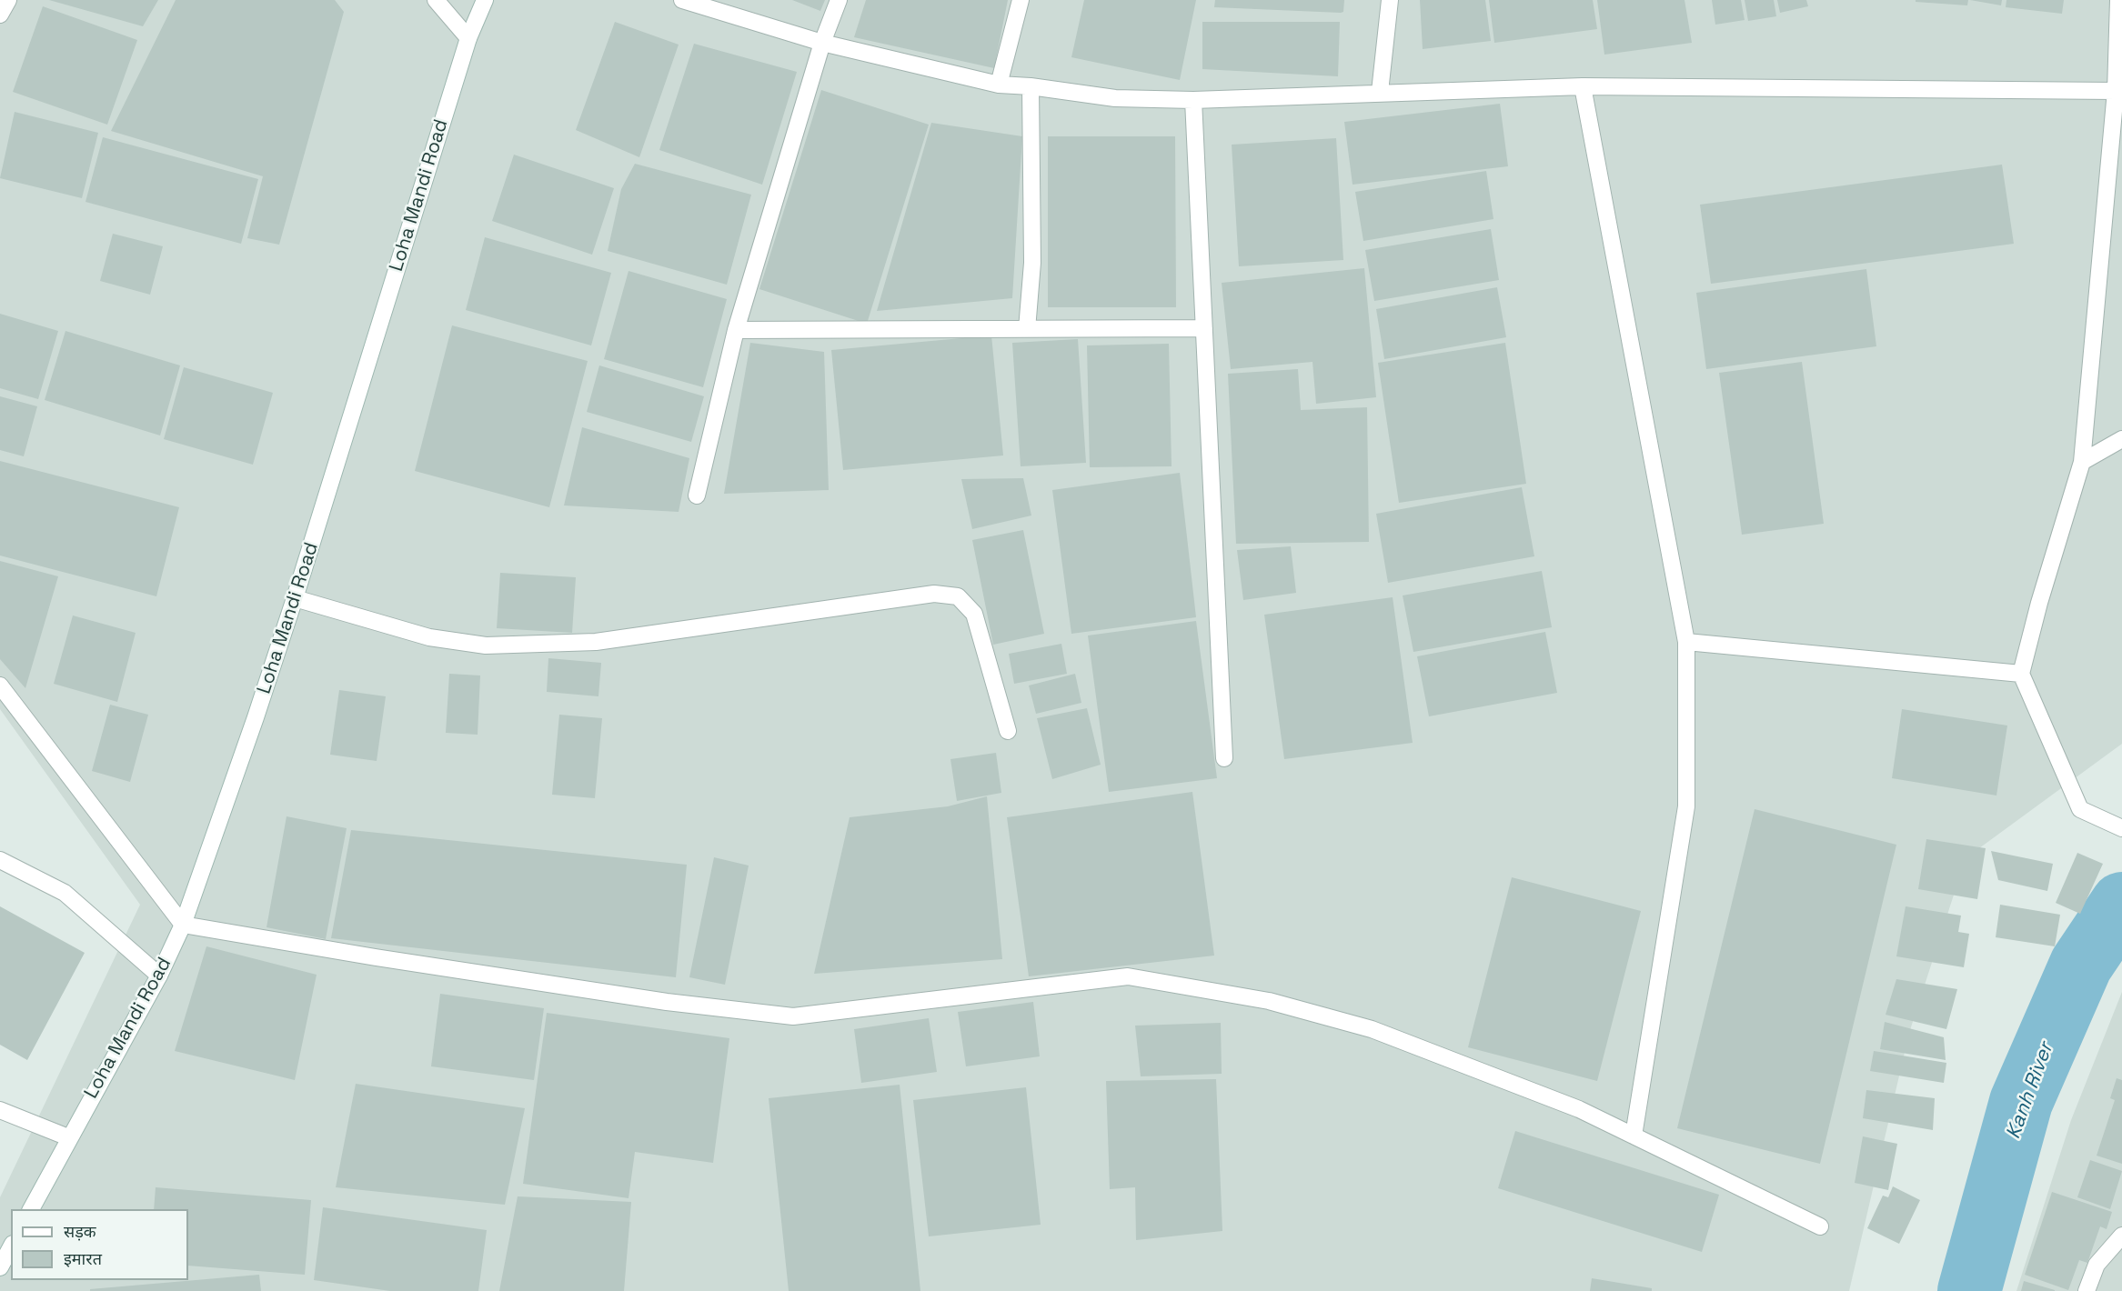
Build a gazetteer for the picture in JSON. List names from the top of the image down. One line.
{"streets":{"street":["Loha Mandi Road"]},"water":["Kanh River"],"legend":["सड़क","इमारत"]}
